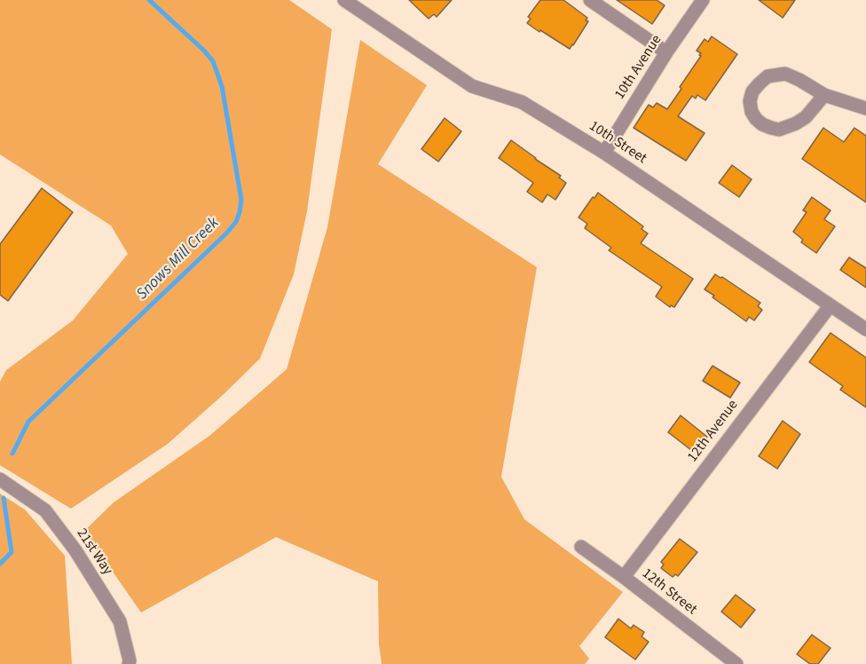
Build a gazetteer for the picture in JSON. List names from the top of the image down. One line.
{"streets":{"street":["10th Avenue","10th Street","12th Avenue","21st Way","12th Street"]},"crossings":[["10th Avenue","10th Street"],["10th Street","12th Avenue"],["12th Avenue","12th Street"]],"water":["Snows Mill Creek"]}
